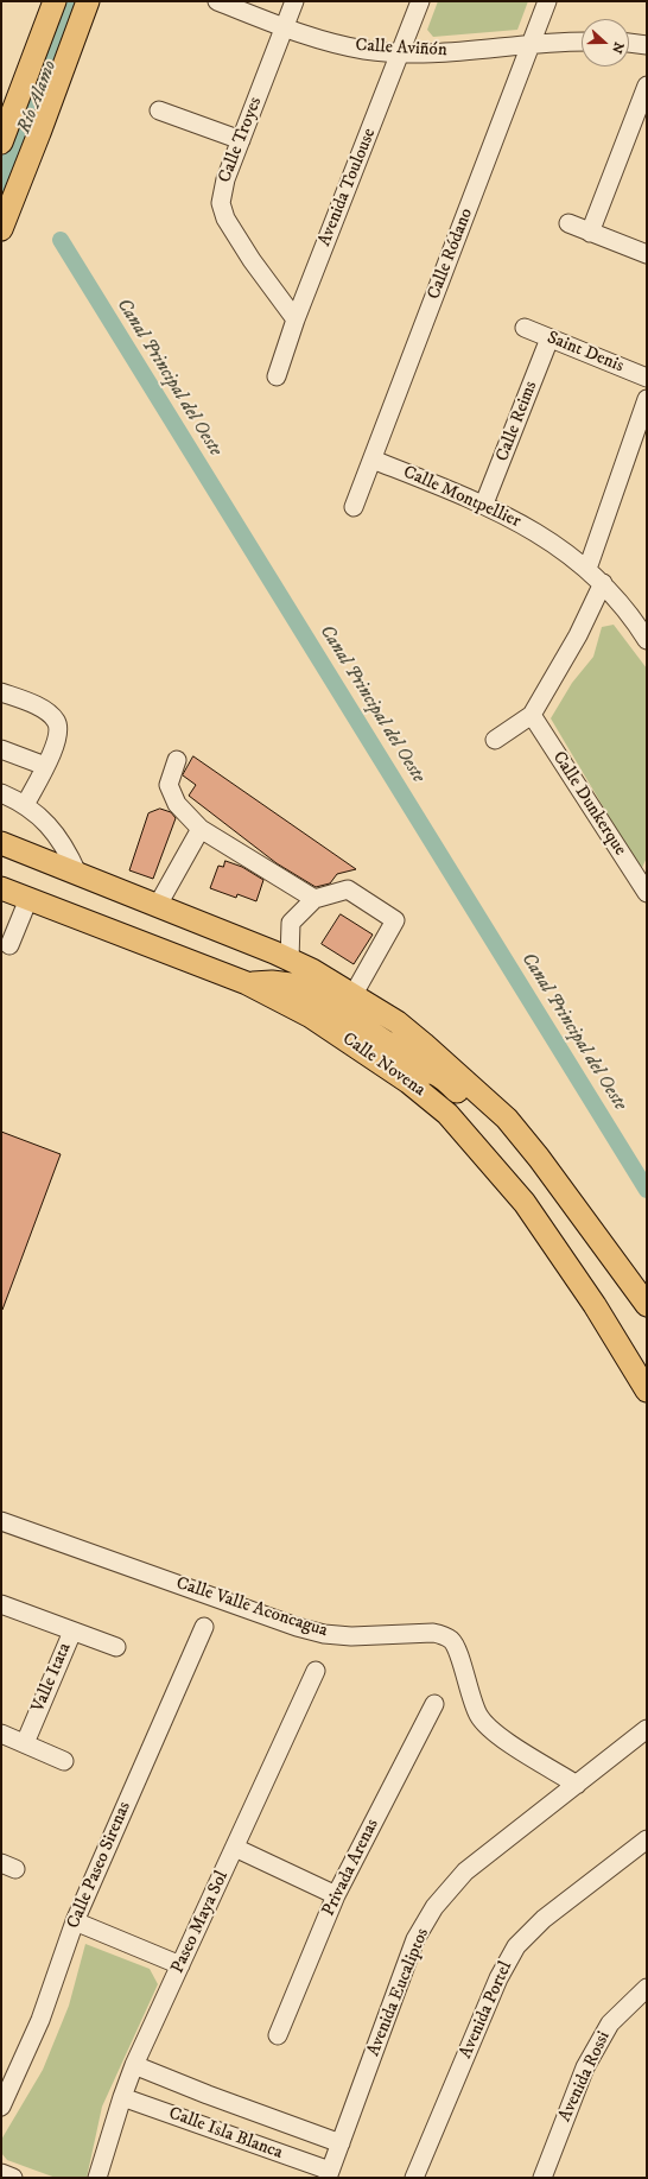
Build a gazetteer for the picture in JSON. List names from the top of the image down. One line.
{"streets":{"main road":["Calle Novena"],"street":["Calle Aviñón","Calle Troyes","Avenida Toulouse","Calle Ródano","Saint Denis","Calle Reims","Calle Montpellier","Calle Dunkerque","Calle Valle Aconcagua","Valle Itata","Calle Paseo Sirenas","Privada Arenas","Paseo Maya Sol","Avenida Eucaliptos","Avenida Portel","Avenida Rossi","Calle Isla Blanca"]},"crossings":[["Calle Aviñón","Calle Troyes"],["Calle Aviñón","Avenida Toulouse"],["Calle Aviñón","Calle Ródano"],["Calle Troyes","Avenida Toulouse"],["Calle Ródano","Calle Montpellier"],["Saint Denis","Calle Reims"],["Calle Reims","Calle Montpellier"],["Calle Valle Aconcagua","Avenida Eucaliptos"],["Paseo Maya Sol","Calle Isla Blanca"],["Avenida Eucaliptos","Calle Isla Blanca"]],"water":["Río Alamo","Canal Principal del Oeste"],"north":"right"}
